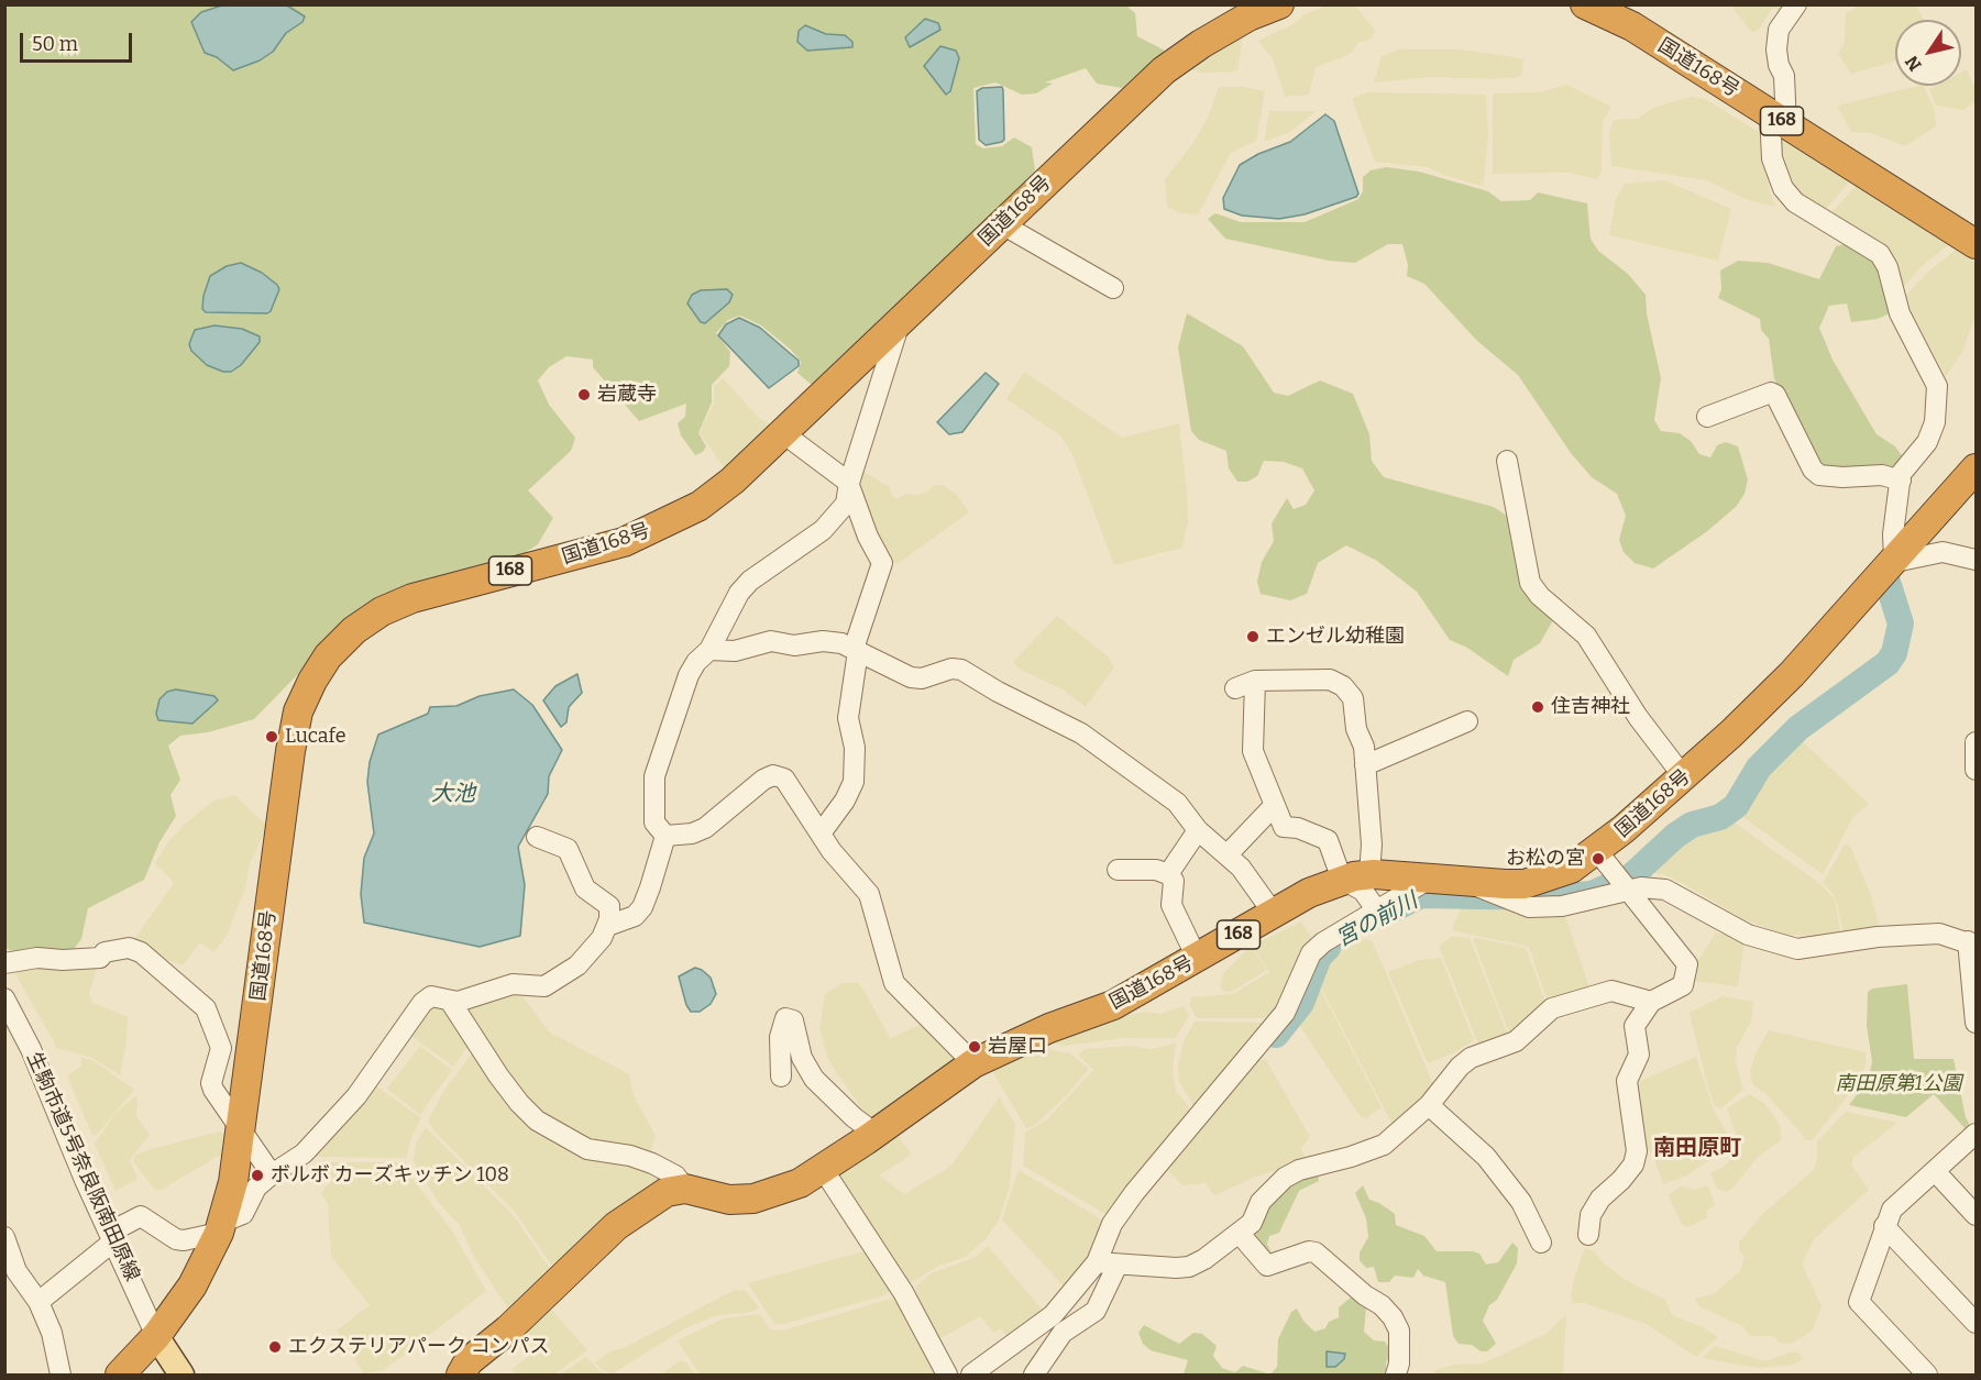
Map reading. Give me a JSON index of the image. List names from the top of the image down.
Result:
{
  "streets": {
    "highway": ["国道168号", "168"],
    "street": ["生駒市道5号奈良阪南田原線"]
  },
  "crossings": [
    ["国道168号", "生駒市道5号奈良阪南田原線"]
  ],
  "districts": ["南田原町"],
  "water": ["大池", "宮の前川"],
  "parks": ["南田原第1公園"],
  "places": [
    "岩蔵寺",
    "エンゼル幼稚園",
    "住吉神社",
    "Lucafe",
    "お松の宮",
    "岩屋口",
    "ボルボ カーズキッチン 108",
    "エクステリアパーク コンパス"
  ],
  "scale_bar": "50 m",
  "north": "bottom left"
}
